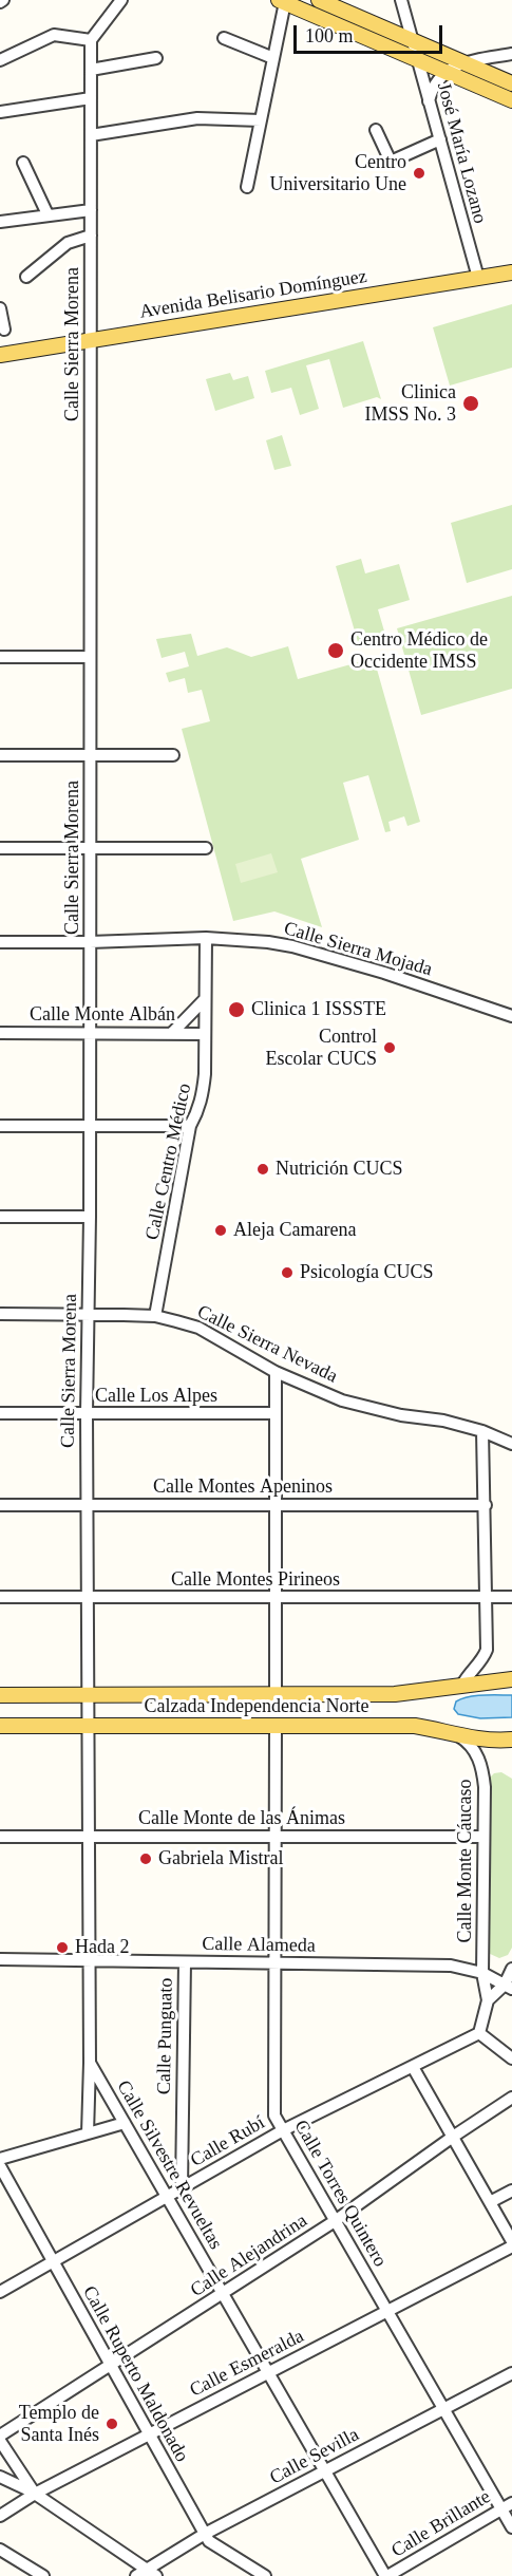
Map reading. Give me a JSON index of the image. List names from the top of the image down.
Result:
{
  "streets": {
    "main road": ["Avenida Belisario Domínguez", "Calzada Independencia Norte"],
    "street": [
      "José María Lozano",
      "Calle Sierra Morena",
      "Calle Sierra Mojada",
      "Calle Monte Albán",
      "Calle Centro Médico",
      "Calle Sierra Nevada",
      "Calle Los Alpes",
      "Calle Montes Apeninos",
      "Calle Montes Pirineos",
      "Calle Monte de las Ánimas",
      "Calle Monte Cáucaso",
      "Calle Alameda",
      "Calle Punguato",
      "Calle Rubí",
      "Calle Silvestre Revueltas",
      "Calle Torres Quintero",
      "Calle Alejandrina",
      "Calle Esmeralda",
      "Calle Ruperto Maldonado",
      "Calle Sevilla",
      "Calle Brillante"
    ]
  },
  "crossings": [
    ["José María Lozano", "Avenida Belisario Domínguez"],
    ["Avenida Belisario Domínguez", "Calle Sierra Morena"],
    ["Calle Sierra Morena", "Calle Sierra Mojada"],
    ["Calle Sierra Morena", "Calle Monte Albán"],
    ["Calle Sierra Morena", "Calle Sierra Nevada"],
    ["Calle Sierra Morena", "Calle Los Alpes"],
    ["Calle Sierra Morena", "Calle Montes Apeninos"],
    ["Calle Sierra Morena", "Calle Montes Pirineos"],
    ["Calle Sierra Morena", "Calzada Independencia Norte"],
    ["Calle Sierra Morena", "Calle Silvestre Revueltas"],
    ["Calle Sierra Mojada", "Calle Centro Médico"],
    ["Calle Monte Albán", "Calle Centro Médico"],
    ["Calle Centro Médico", "Calle Sierra Nevada"],
    ["Calzada Independencia Norte", "Calle Monte Cáucaso"],
    ["Calzada Independencia Norte", "Calle Silvestre Revueltas"],
    ["Calzada Independencia Norte", "Calle Torres Quintero"],
    ["Calle Monte de las Ánimas", "Calle Monte Cáucaso"],
    ["Calle Monte de las Ánimas", "Calle Silvestre Revueltas"],
    ["Calle Monte de las Ánimas", "Calle Torres Quintero"],
    ["Calle Monte Cáucaso", "Calle Alameda"],
    ["Calle Monte Cáucaso", "Calle Rubí"],
    ["Calle Alameda", "Calle Punguato"],
    ["Calle Alameda", "Calle Silvestre Revueltas"],
    ["Calle Alameda", "Calle Torres Quintero"],
    ["Calle Punguato", "Calle Rubí"],
    ["Calle Rubí", "Calle Silvestre Revueltas"],
    ["Calle Rubí", "Calle Torres Quintero"],
    ["Calle Rubí", "Calle Ruperto Maldonado"],
    ["Calle Silvestre Revueltas", "Calle Alejandrina"],
    ["Calle Silvestre Revueltas", "Calle Esmeralda"],
    ["Calle Silvestre Revueltas", "Calle Sevilla"],
    ["Calle Silvestre Revueltas", "Calle Brillante"],
    ["Calle Torres Quintero", "Calle Alejandrina"],
    ["Calle Torres Quintero", "Calle Esmeralda"],
    ["Calle Torres Quintero", "Calle Sevilla"],
    ["Calle Torres Quintero", "Calle Brillante"],
    ["Calle Alejandrina", "Calle Ruperto Maldonado"],
    ["Calle Esmeralda", "Calle Ruperto Maldonado"],
    ["Calle Ruperto Maldonado", "Calle Sevilla"]
  ],
  "places": [
    "Centro Universitario Une",
    "Clinica IMSS No. 3",
    "Centro Médico de Occidente IMSS",
    "Clinica 1 ISSSTE",
    "Control Escolar CUCS",
    "Nutrición CUCS",
    "Aleja Camarena",
    "Psicología CUCS",
    "Gabriela Mistral",
    "Hada 2",
    "Templo de Santa Inés"
  ],
  "scale_bar": "100 m"
}
